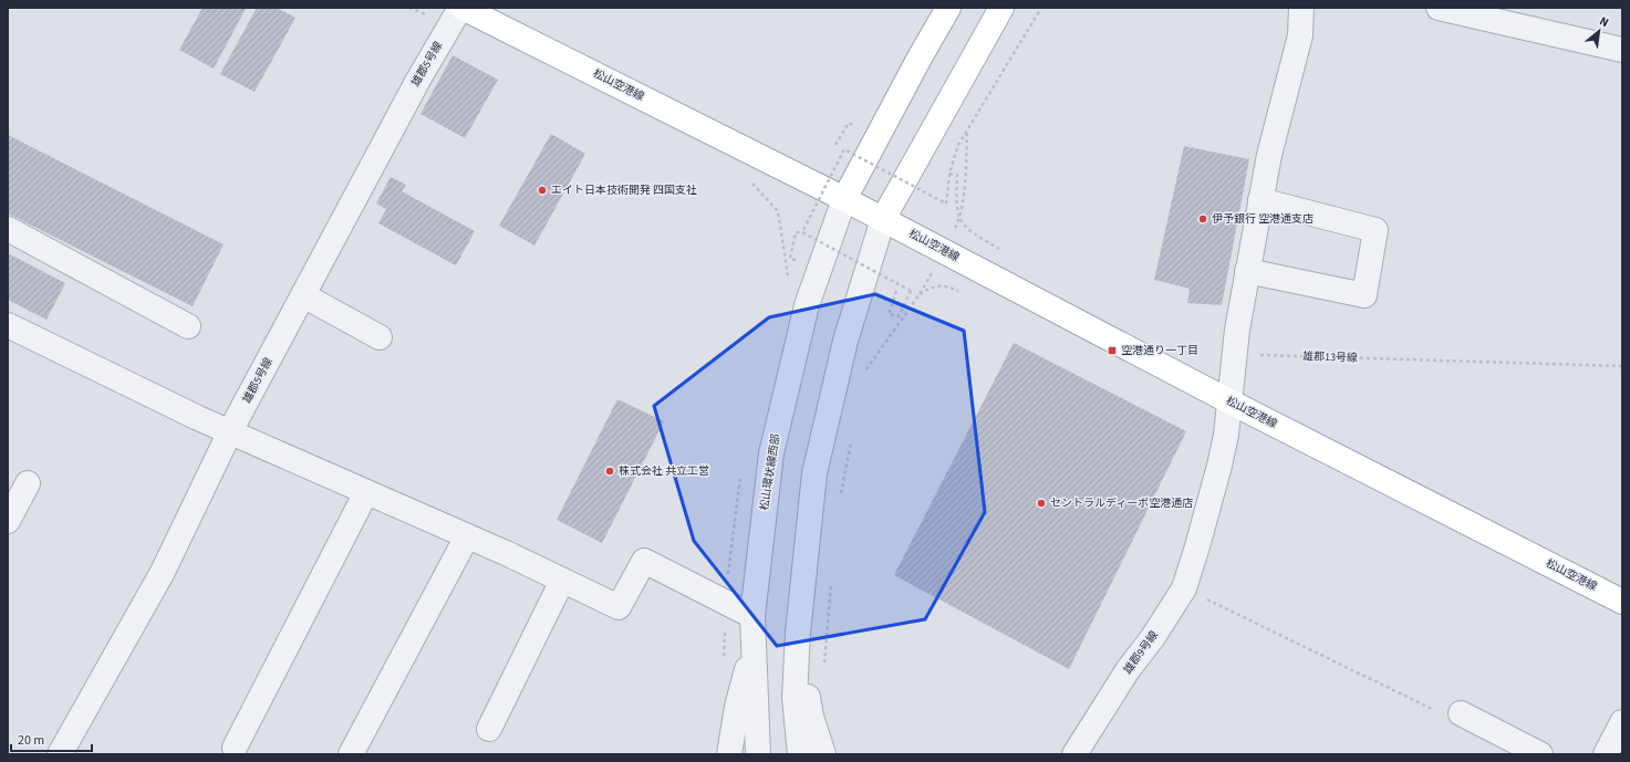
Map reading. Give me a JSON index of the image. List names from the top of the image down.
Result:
{
  "streets": {
    "main road": ["松山空港線"],
    "street": ["雄郡5号線", "松山環状線西部", "雄郡9号線"],
    "path": ["雄郡13号線"]
  },
  "crossings": [
    ["雄郡5号線", "松山空港線"],
    ["松山空港線", "松山環状線西部"],
    ["松山空港線", "雄郡9号線"]
  ],
  "places": {
    "other": [
      "エイト日本技術開発 四国支社",
      "伊予銀行 空港通支店",
      "株式会社 共立工営",
      "セントラルディーボ空港通店"
    ],
    "transit": ["空港通り一丁目"]
  },
  "scale_bar": "20 m",
  "north": "top right"
}
